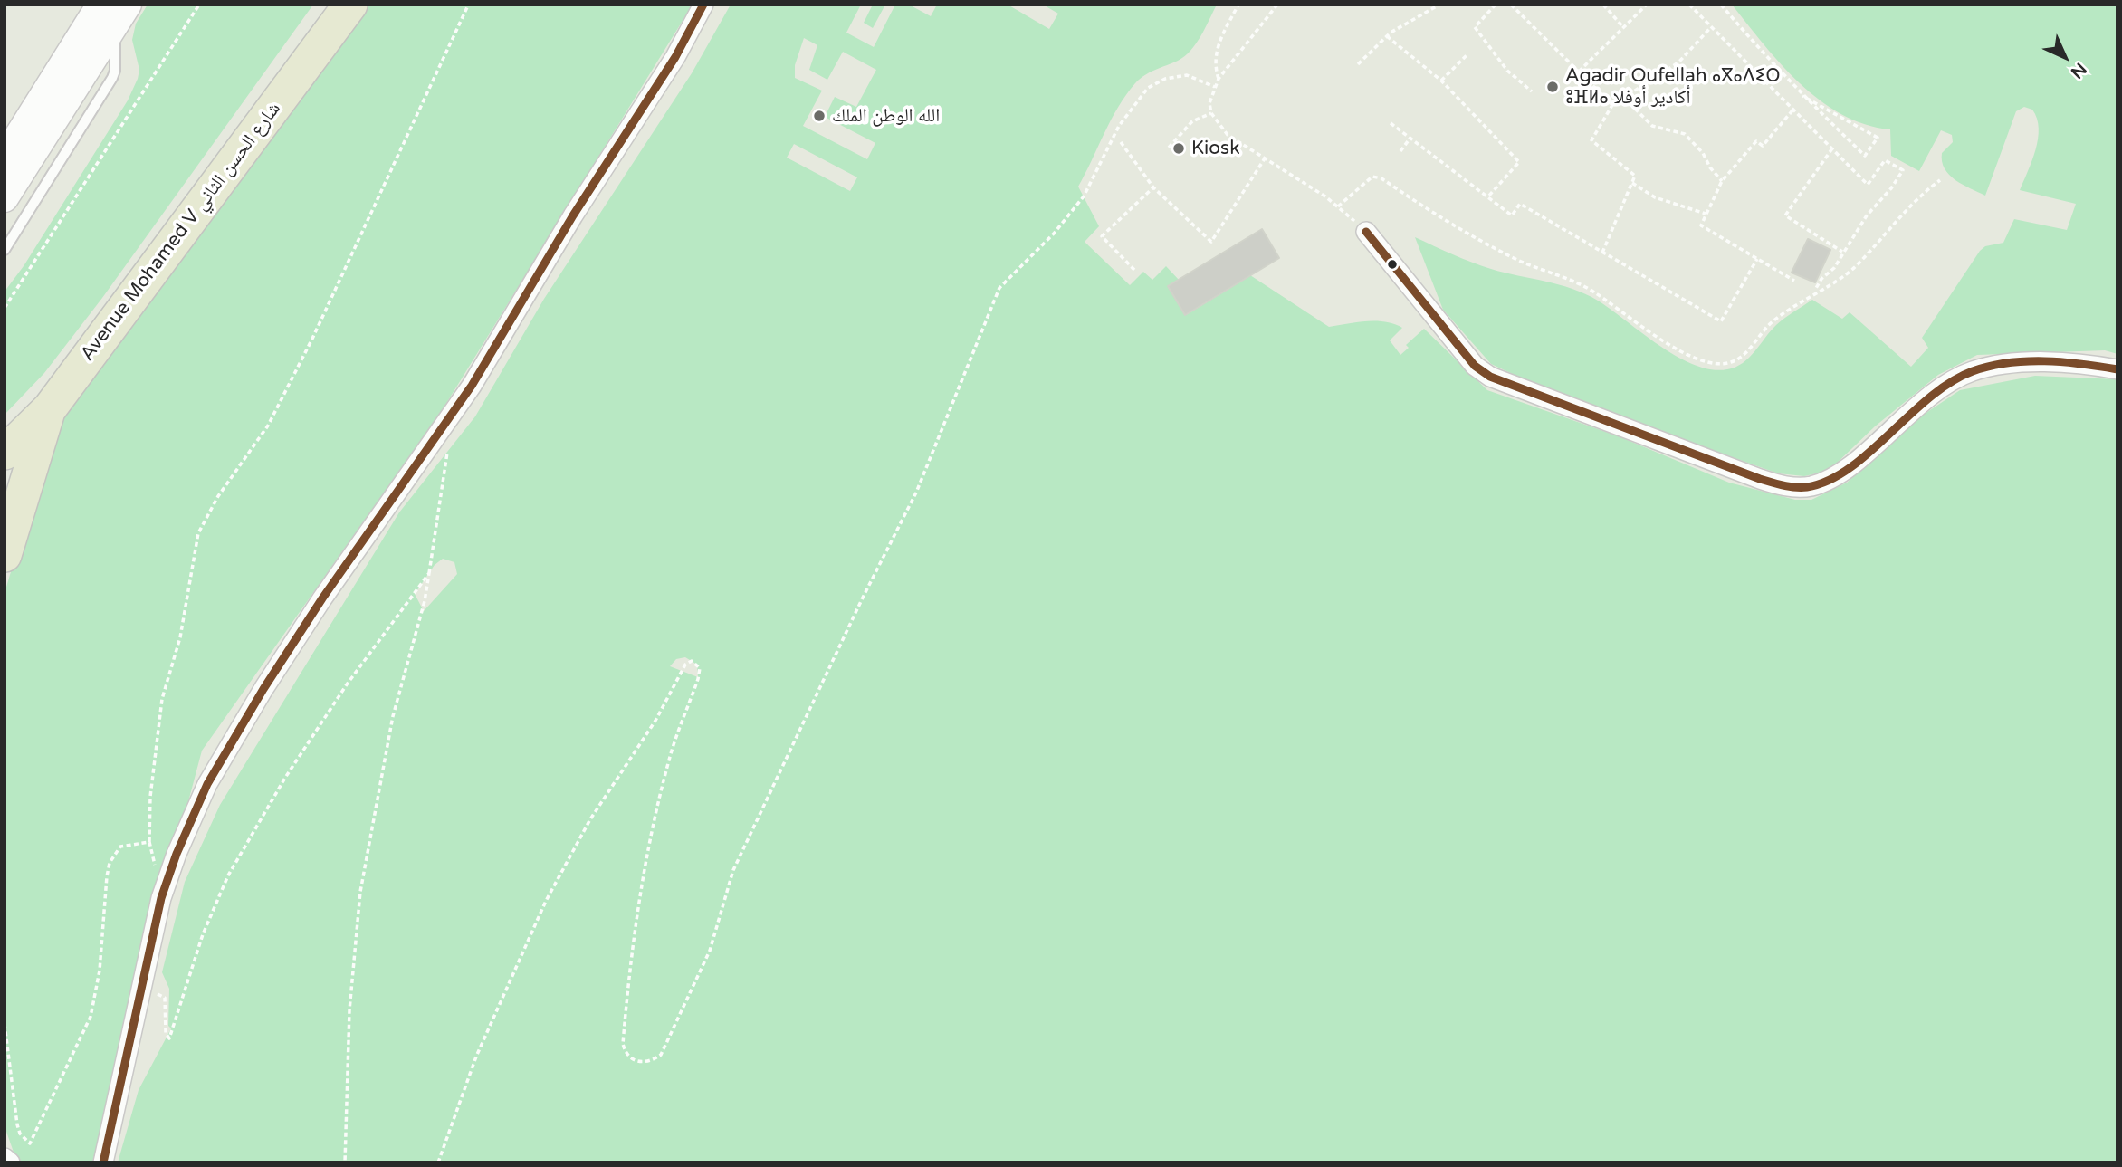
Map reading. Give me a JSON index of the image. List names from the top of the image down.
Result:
{
  "streets": {
    "highway": ["Avenue Mohamed V شارع الحسن الثاني"]
  },
  "places": ["Agadir Oufellah ⴰⴳⴰⴷⵉⵔ ⵓⴼⵍⴰ أكادير أوفلا", "الله الوطن الملك", "Kiosk"],
  "north": "bottom right"
}
